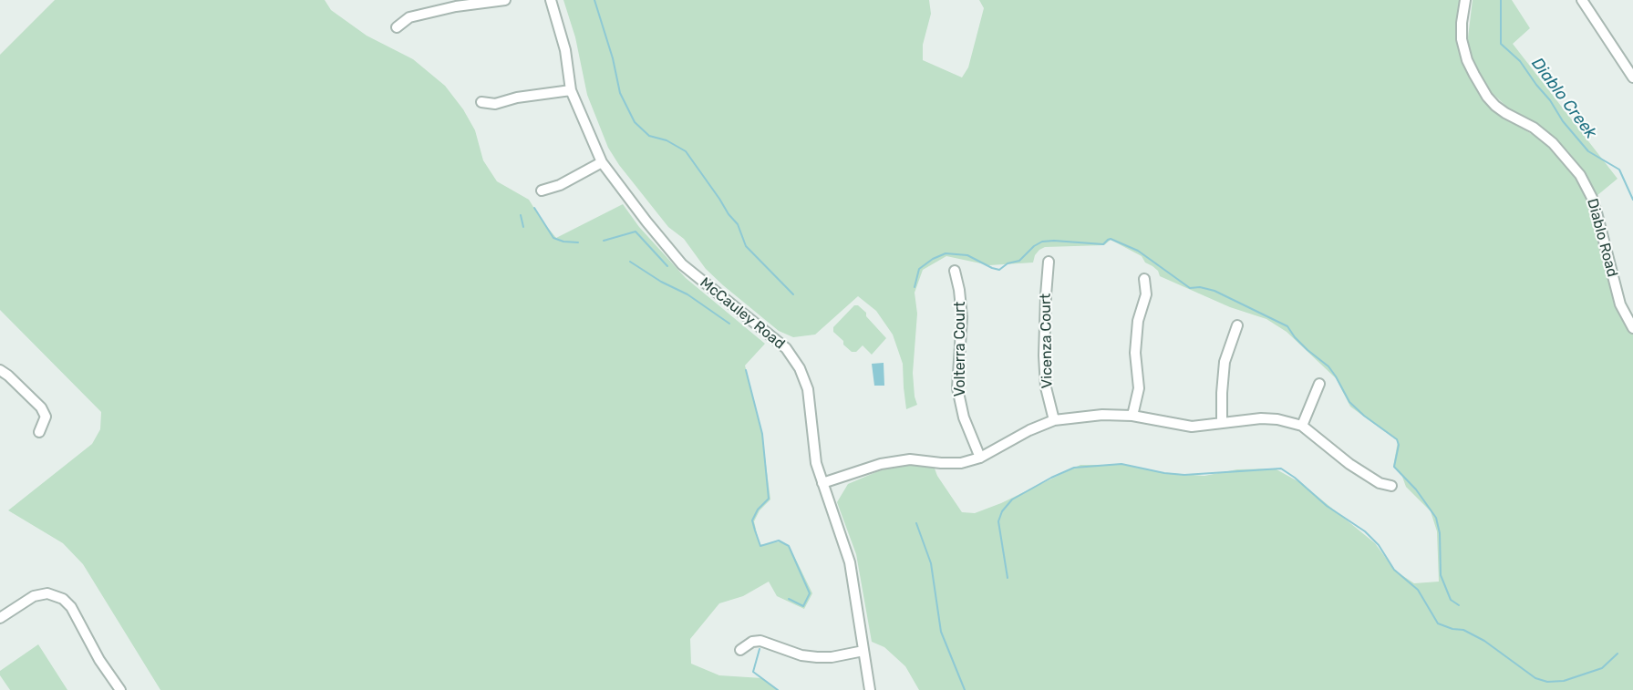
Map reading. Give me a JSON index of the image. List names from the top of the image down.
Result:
{
  "streets": {
    "street": [
      "Diablo Road",
      "McCauley Road",
      "Vicenza Court",
      "Volterra Court"
    ]
  },
  "water": ["Diablo Creek"]
}
